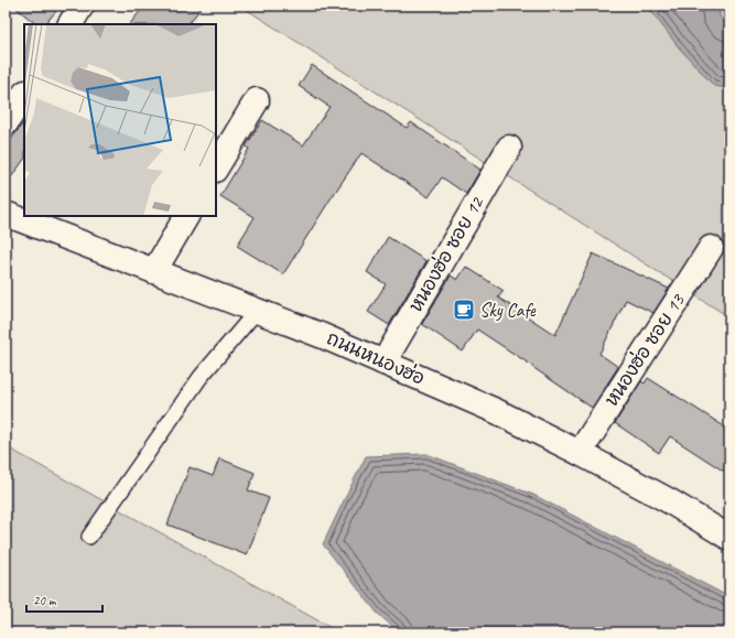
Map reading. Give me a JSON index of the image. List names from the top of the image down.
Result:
{
  "streets": {
    "main road": ["หนองฮ่อ ซอย 12", "หนองฮ่อ ซอย 13", "ถนนหนองฮ่อ"]
  },
  "crossings": [
    ["หนองฮ่อ ซอย 12", "ถนนหนองฮ่อ"],
    ["หนองฮ่อ ซอย 13", "ถนนหนองฮ่อ"]
  ],
  "places": {
    "cafe": ["Sky Cafe"]
  },
  "scale_bar": "20 m"
}
